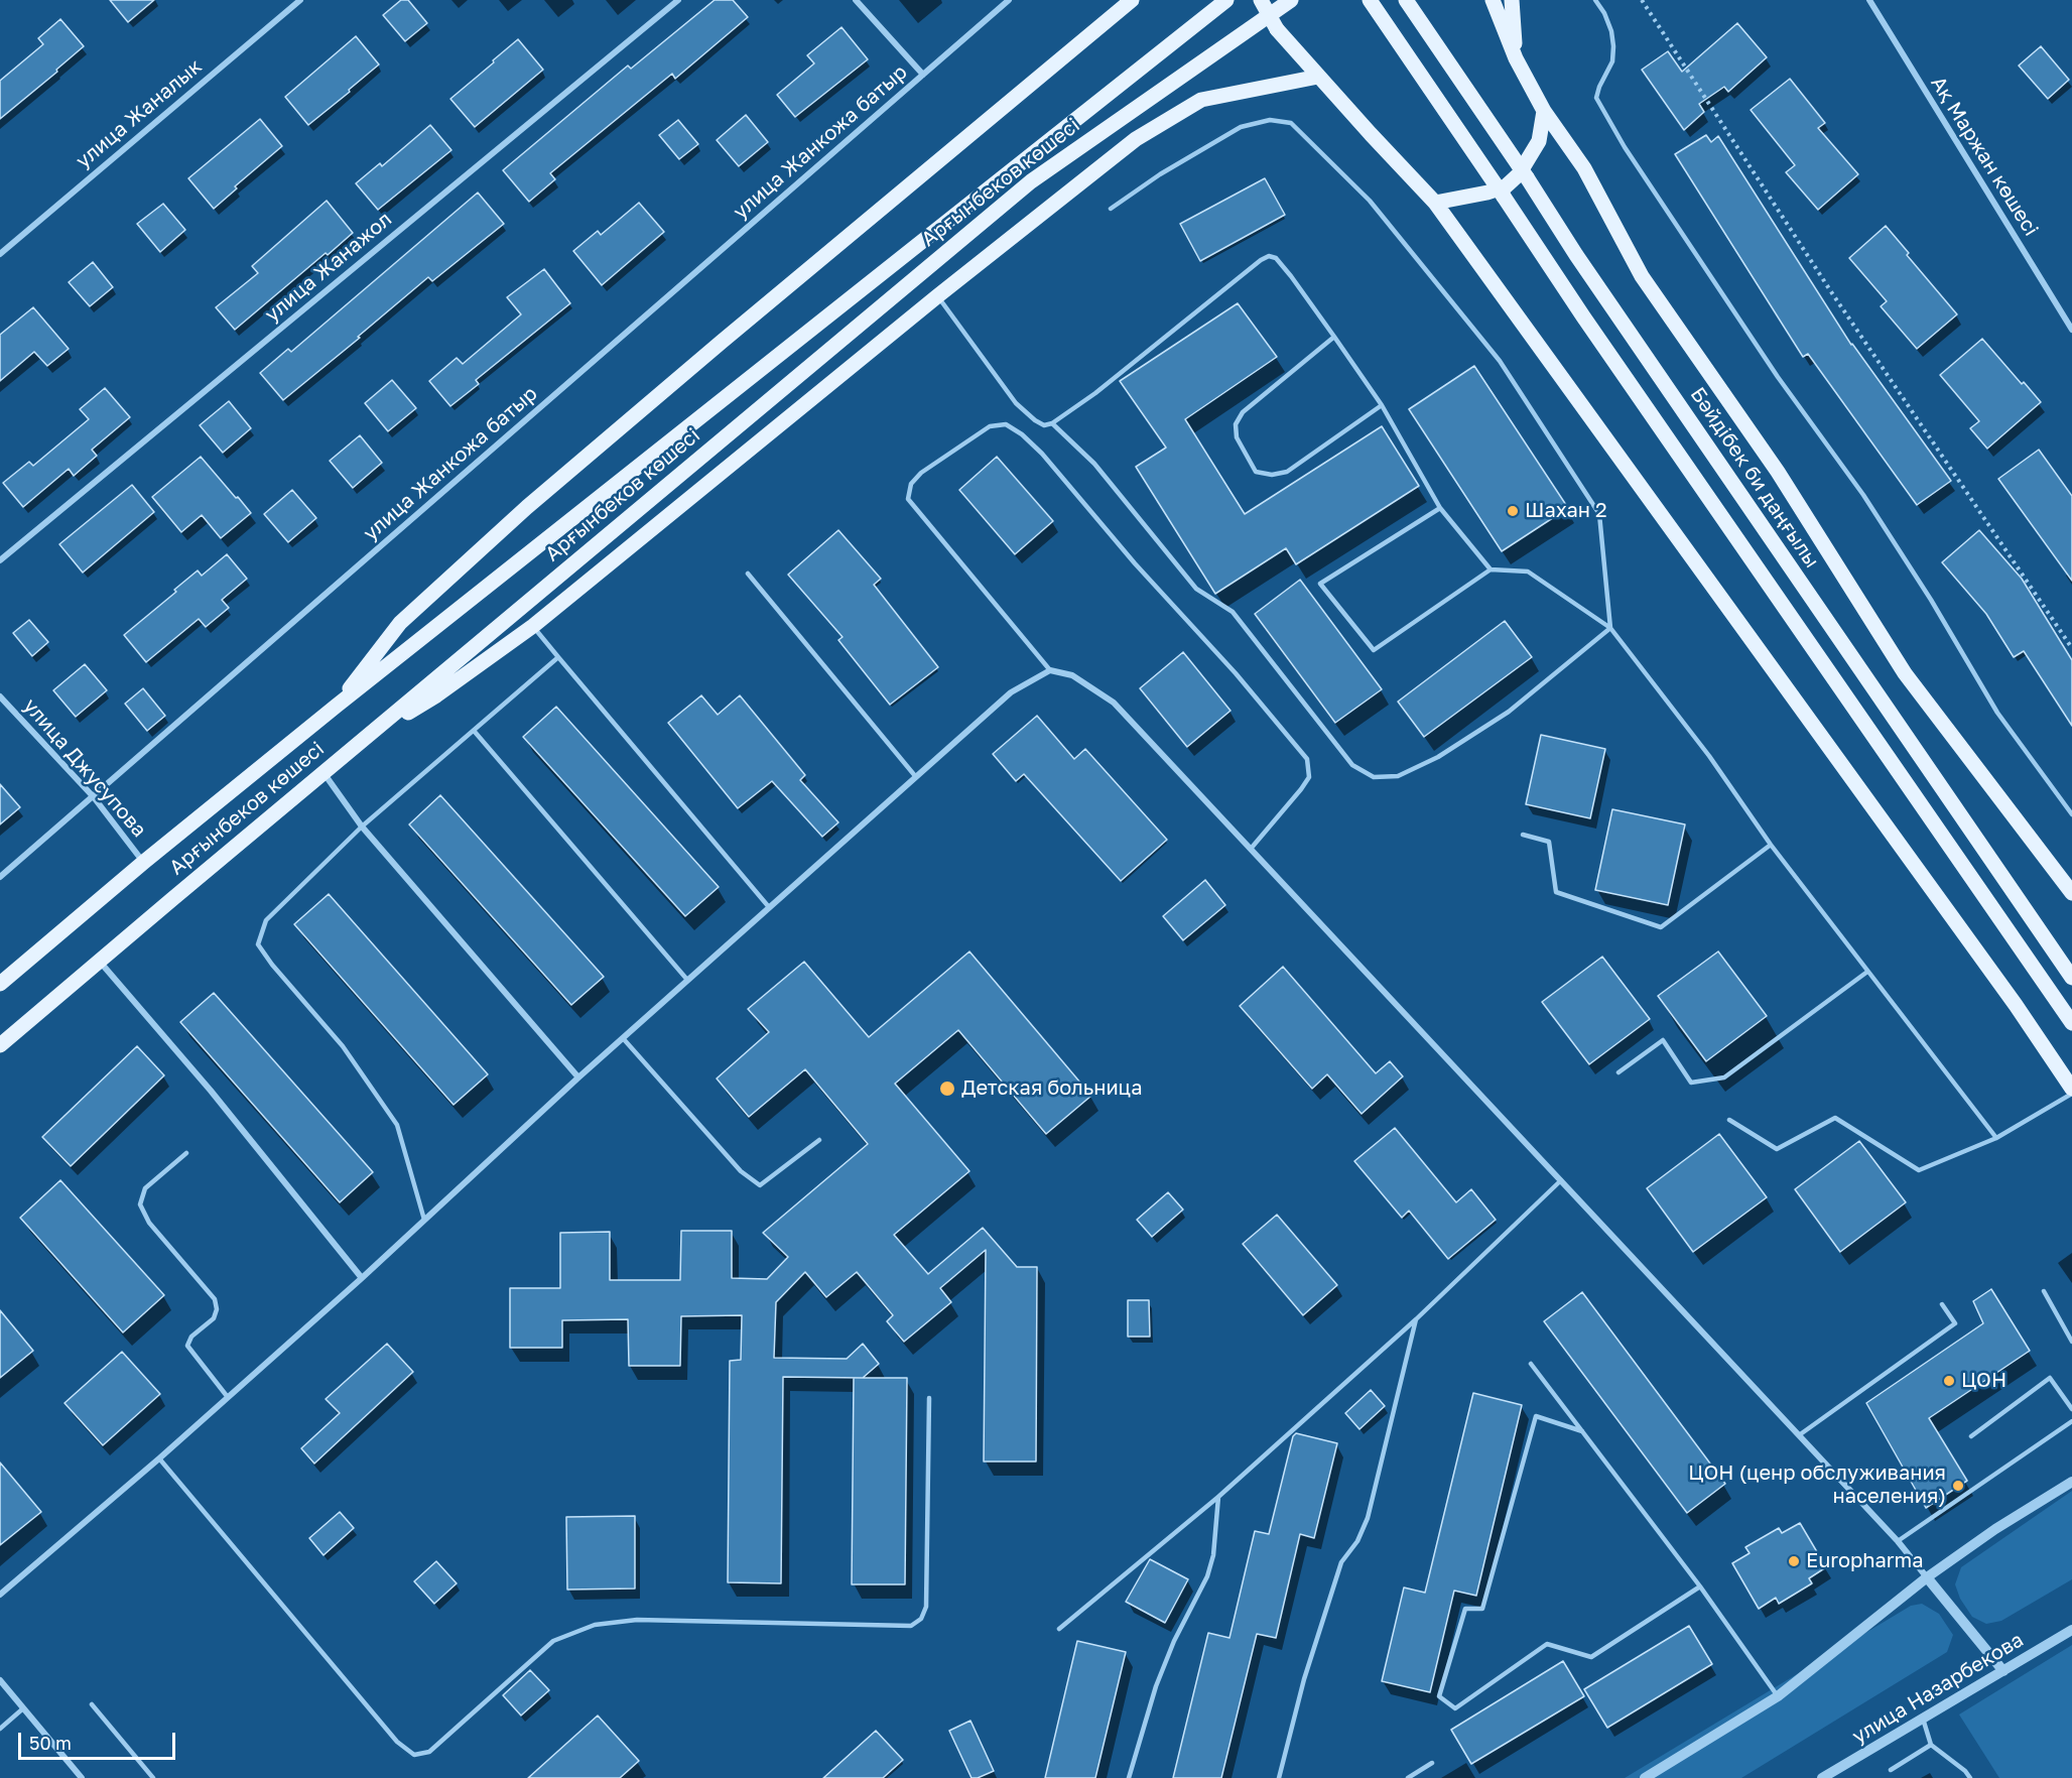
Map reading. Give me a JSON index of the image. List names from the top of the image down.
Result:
{
  "streets": {
    "main road": ["Арғынбеков көшесі", "Бәйдібек би даңғылы"],
    "street": [
      "улица Жаналык",
      "улица Жанкожа батыр",
      "Ақ Маржан көшесі",
      "улица Жанажол",
      "улица Джусупова",
      "улица Назарбекова"
    ]
  },
  "crossings": [
    ["улица Жанкожа батыр", "улица Джусупова"],
    ["Арғынбеков көшесі", "улица Джусупова"]
  ],
  "places": [
    "Шахан 2",
    "Детская больница",
    "ЦОН",
    "ЦОН (ценр обслуживания населения)",
    "Europharma"
  ],
  "scale_bar": "50 m"
}
